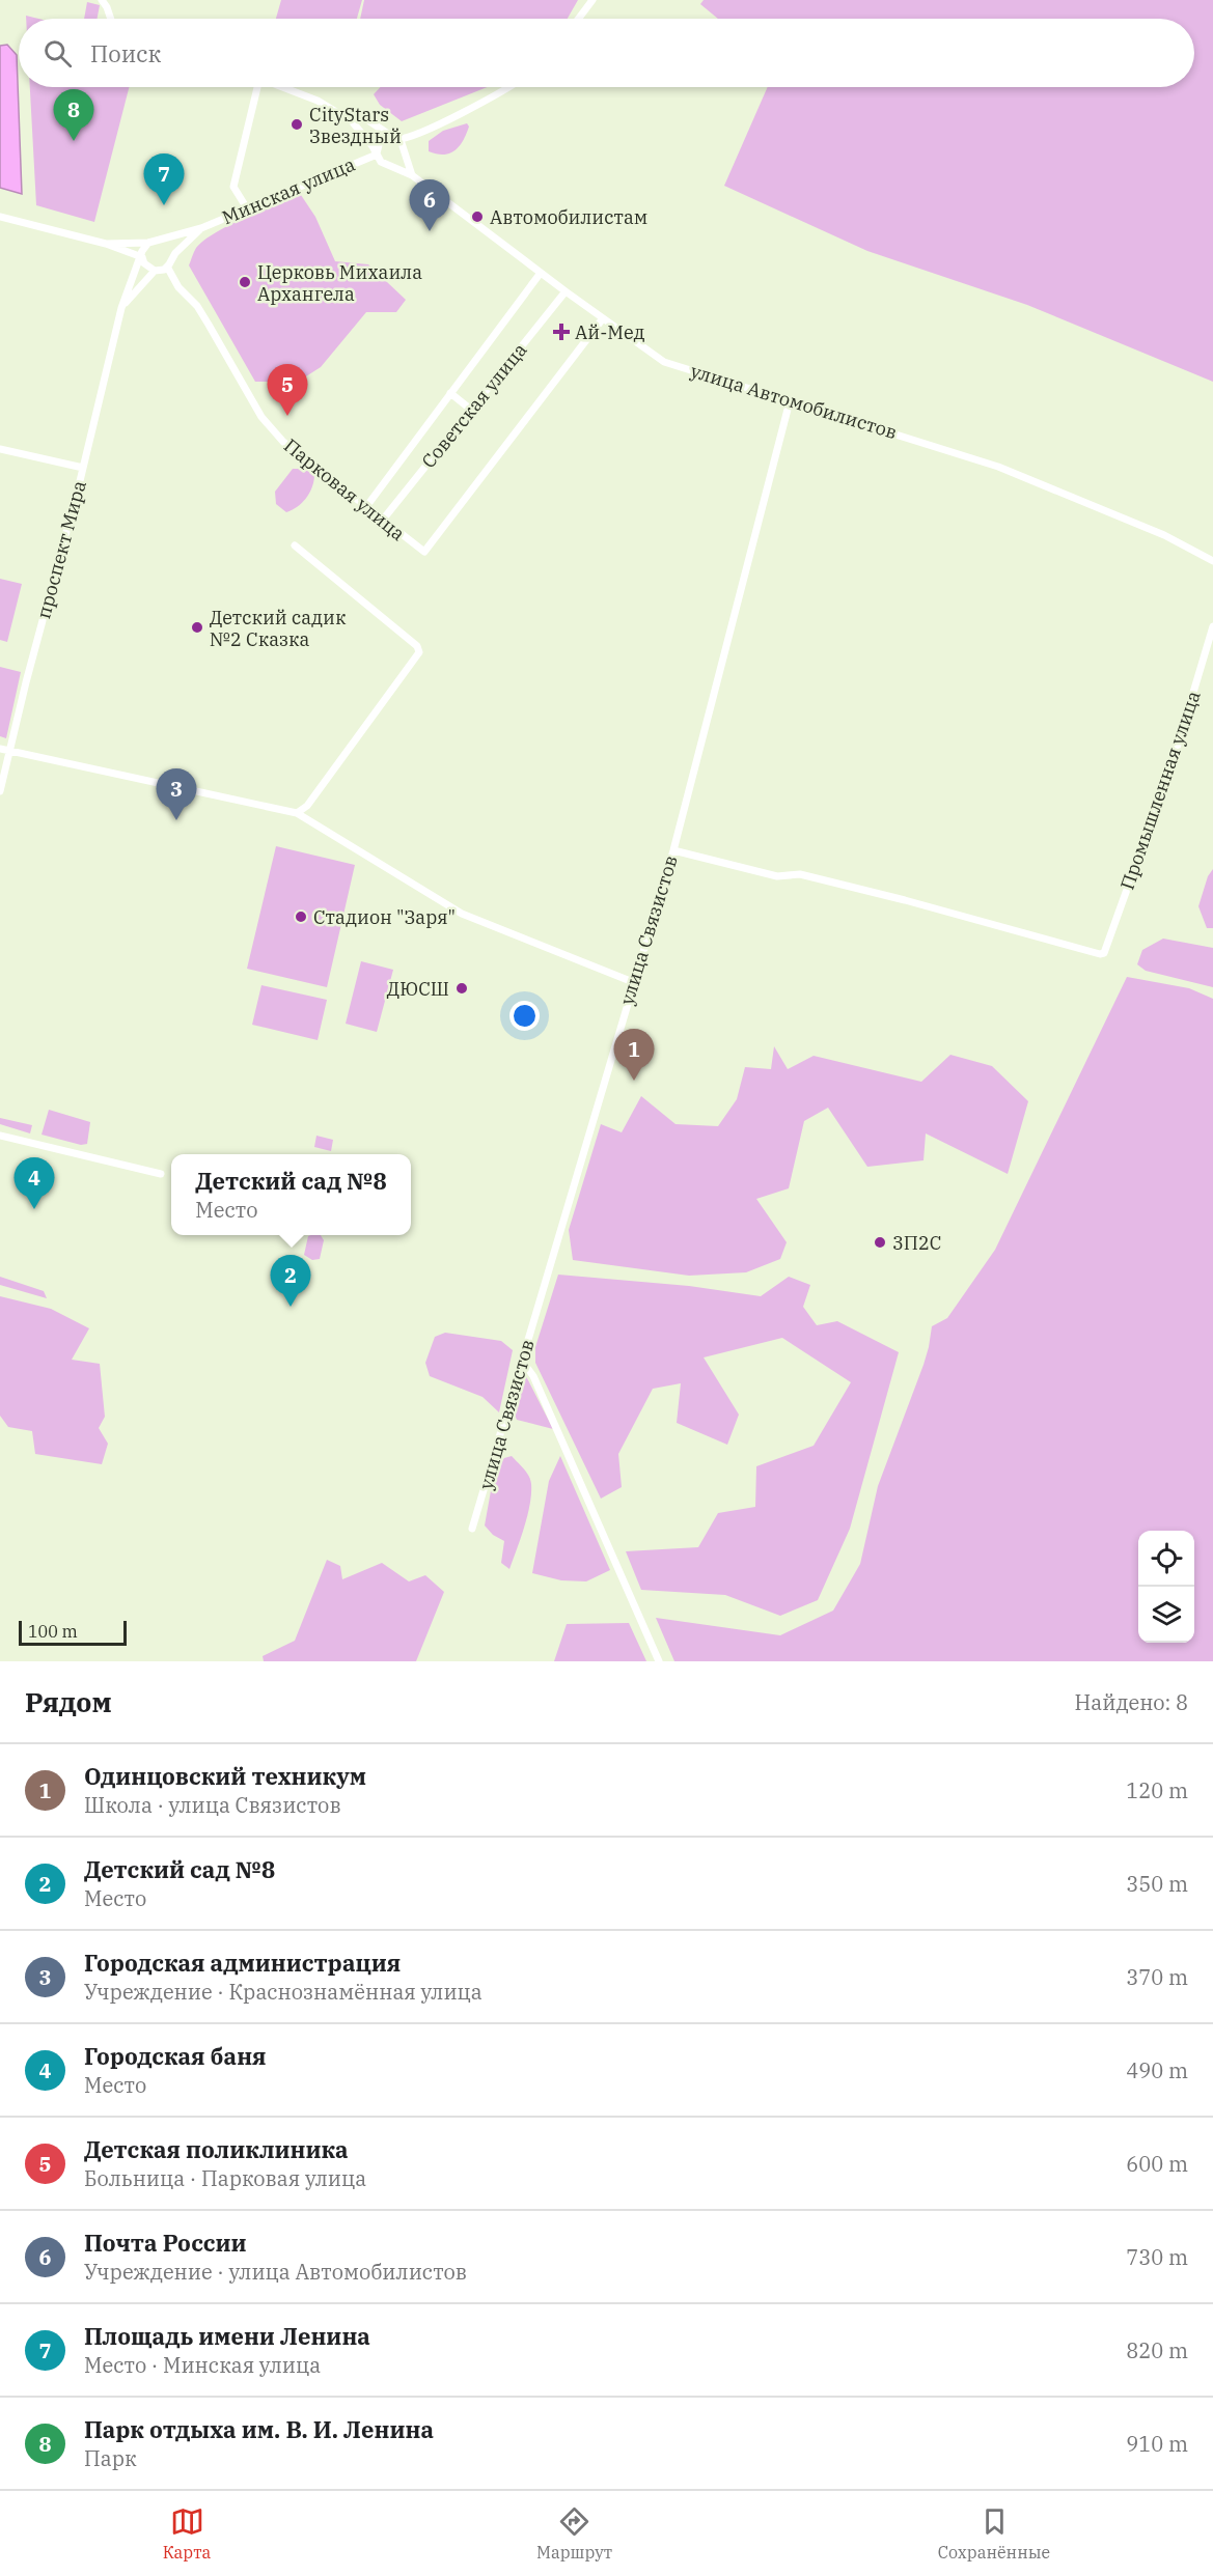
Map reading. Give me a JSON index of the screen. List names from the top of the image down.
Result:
{
  "streets": {
    "street": [
      "Минская улица",
      "улица Автомобилистов",
      "Советская улица",
      "Парковая улица",
      "проспект Мира",
      "Промышленная улица",
      "улица Связистов"
    ]
  },
  "crossings": [
    ["Минская улица", "улица Автомобилистов"],
    ["Минская улица", "Парковая улица"],
    ["Минская улица", "проспект Мира"],
    ["улица Автомобилистов", "Советская улица"],
    ["улица Автомобилистов", "Парковая улица"],
    ["улица Автомобилистов", "улица Связистов"],
    ["Советская улица", "Парковая улица"],
    ["Парковая улица", "проспект Мира"],
    ["Промышленная улица", "улица Связистов"]
  ],
  "places": {
    "other": [
      "CityStars Звездный",
      "Автомобилистам",
      "Церковь Михаила Архангела",
      "Детский садик №2 Сказка",
      "Стадион \"Заря\"",
      "ДЮСШ",
      "3П2С"
    ],
    "health": ["Ай-Мед"]
  },
  "scale_bar": "100 m",
  "page": {
    "search": "Поиск",
    "pins": [
      "8",
      "7",
      "6",
      "5",
      "3",
      "1",
      "4",
      "2"
    ],
    "popup": ["Детский сад №8", "Место"],
    "scale": "100 m",
    "heading": ["Рядом", "Найдено: 8"],
    "list": [
      {
        "mark": "1",
        "name": "Одинцовский техникум",
        "note": "Школа · улица Связистов",
        "value": "120 m"
      },
      {
        "mark": "2",
        "name": "Детский сад №8",
        "note": "Место",
        "value": "350 m"
      },
      {
        "mark": "3",
        "name": "Городская администрация",
        "note": "Учреждение · Краснознамённая улица",
        "value": "370 m"
      },
      {
        "mark": "4",
        "name": "Городская баня",
        "note": "Место",
        "value": "490 m"
      },
      {
        "mark": "5",
        "name": "Детская поликлиника",
        "note": "Больница · Парковая улица",
        "value": "600 m"
      },
      {
        "mark": "6",
        "name": "Почта России",
        "note": "Учреждение · улица Автомобилистов",
        "value": "730 m"
      },
      {
        "mark": "7",
        "name": "Площадь имени Ленина",
        "note": "Место · Минская улица",
        "value": "820 m"
      },
      {
        "mark": "8",
        "name": "Парк отдыха им. В. И. Ленина",
        "note": "Парк",
        "value": "910 m"
      }
    ],
    "nav": ["Карта", "Маршрут", "Сохранённые"]
  }
}
